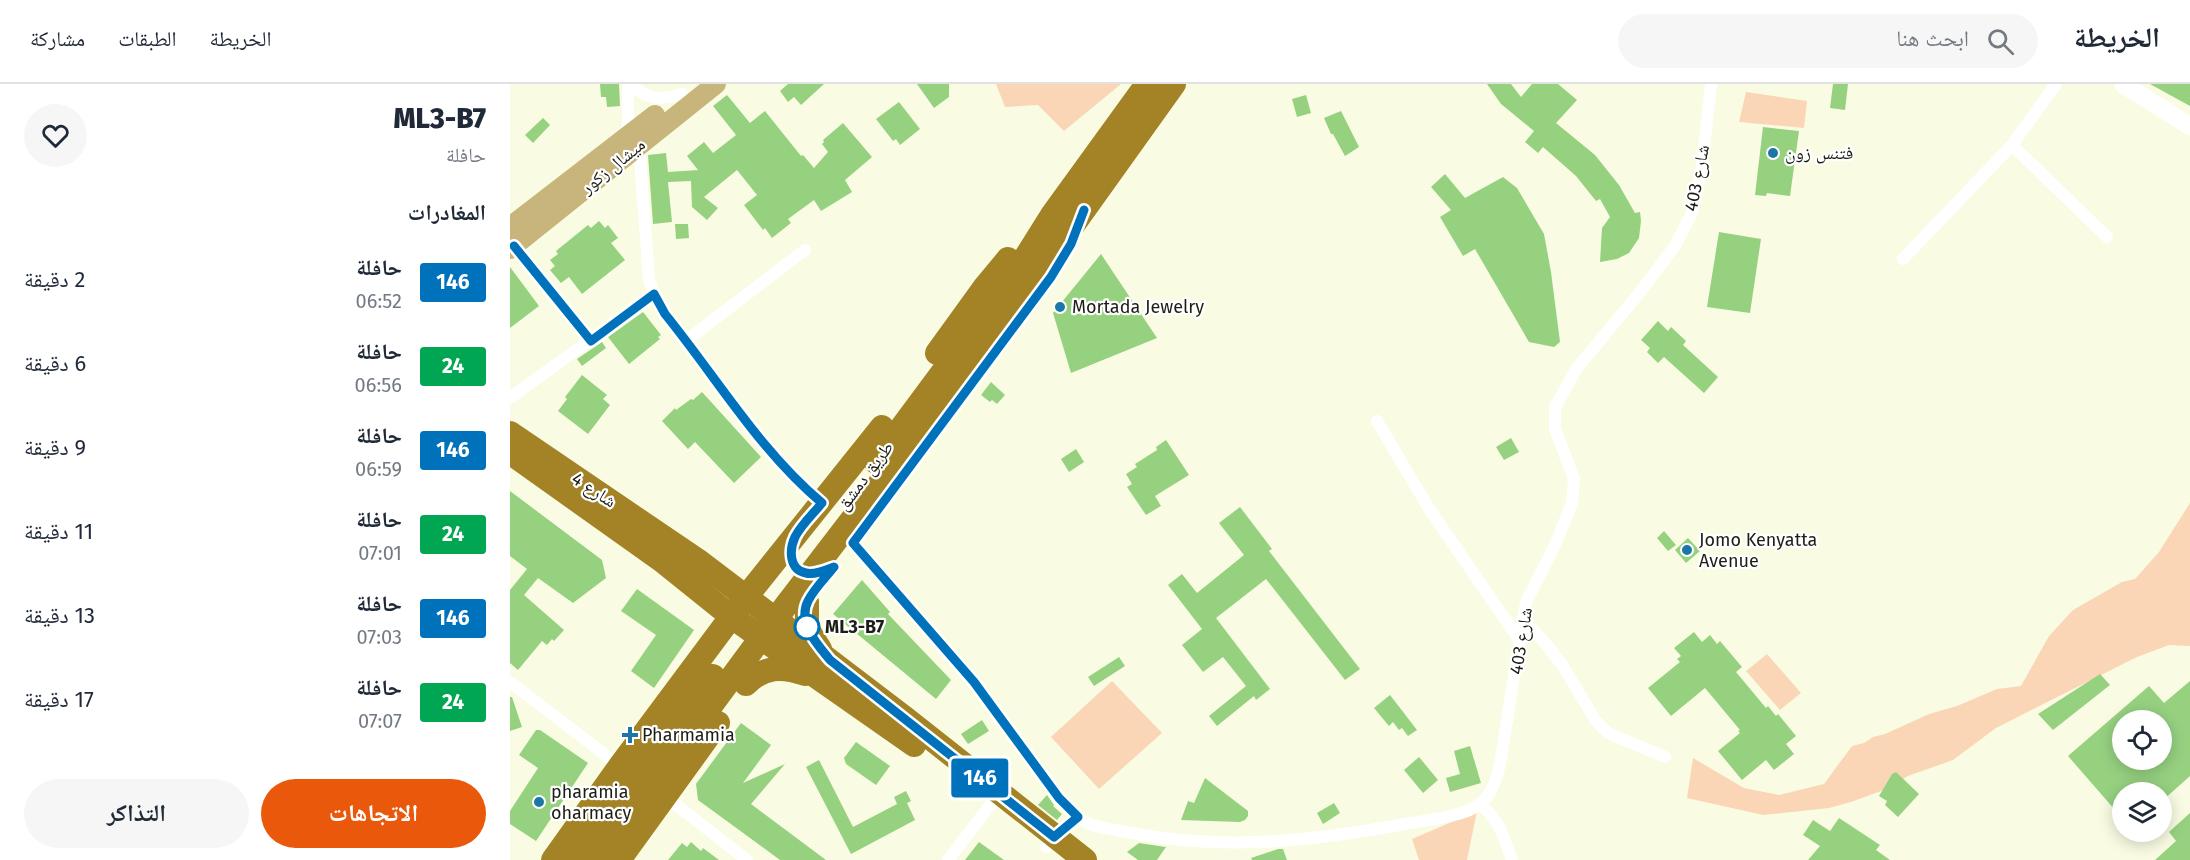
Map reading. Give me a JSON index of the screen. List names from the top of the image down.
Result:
{
  "streets": {
    "highway": ["طريق دمشق", "شارع 4"],
    "main road": ["ميشال زكور"],
    "street": ["شارع 403"]
  },
  "places": {
    "other": [
      "فتنس زون",
      "Mortada Jewelry",
      "Jomo Kenyatta Avenue",
      "ML3-B7",
      "pharamia oharmacy"
    ],
    "health": ["Pharmamia"]
  },
  "lines": ["bus line 146"],
  "page": {
    "header": "الخريطة",
    "search": "ابحث هنا",
    "nav": ["الخريطة", "الطبقات", "مشاركة"],
    "on_map": "146",
    "heading": [
      ["ML3-B7", "حافلة"],
      "المغادرات"
    ],
    "list": [
      {
        "mark": "146",
        "name": "حافلة",
        "note": "06:52",
        "value": "2 دقيقة"
      },
      {
        "mark": "24",
        "name": "حافلة",
        "note": "06:56",
        "value": "6 دقيقة"
      },
      {
        "mark": "146",
        "name": "حافلة",
        "note": "06:59",
        "value": "9 دقيقة"
      },
      {
        "mark": "24",
        "name": "حافلة",
        "note": "07:01",
        "value": "11 دقيقة"
      },
      {
        "mark": "146",
        "name": "حافلة",
        "note": "07:03",
        "value": "13 دقيقة"
      },
      {
        "mark": "24",
        "name": "حافلة",
        "note": "07:07",
        "value": "17 دقيقة"
      }
    ],
    "buttons": ["الاتجاهات", "التذاكر"]
  }
}
